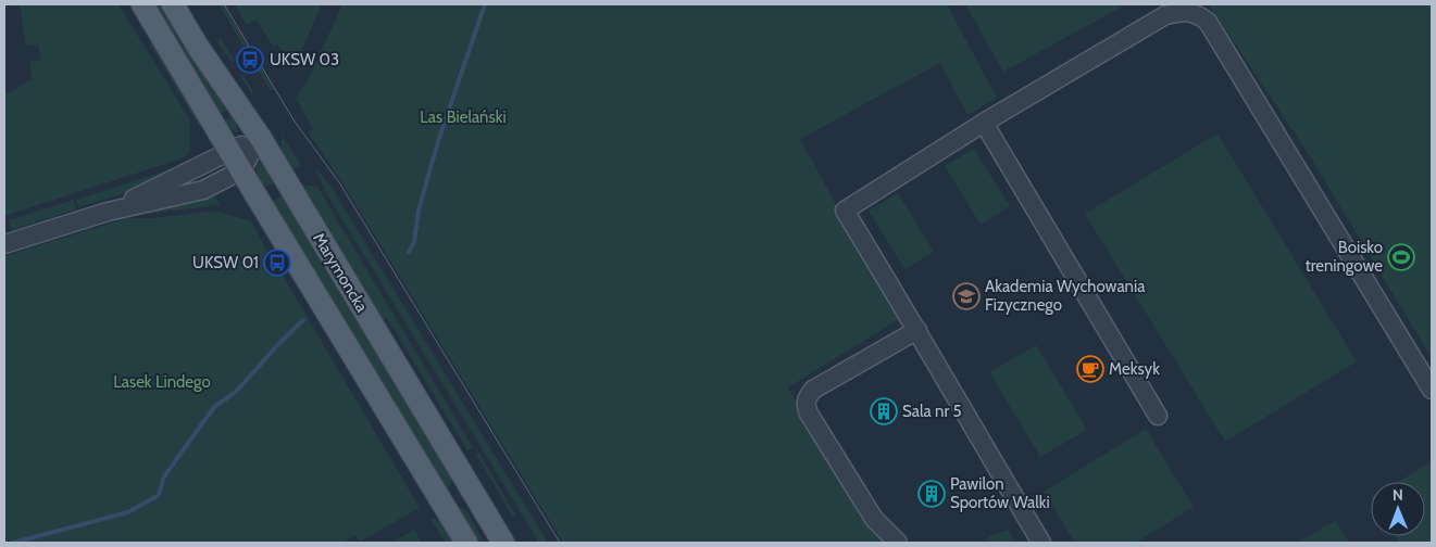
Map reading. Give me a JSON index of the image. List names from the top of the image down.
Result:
{
  "streets": {
    "main road": ["Marymoncka"]
  },
  "parks": ["Las Bielański", "Lasek Lindego"],
  "places": {
    "bus stop": ["UKSW 03", "UKSW 01"],
    "sports": ["Boisko treningowe"],
    "school or university": ["Akademia Wychowania Fizycznego"],
    "cafe": ["Meksyk"],
    "building": ["Sala nr 5", "Pawilon Sportów Walki"]
  },
  "north": "top"
}
